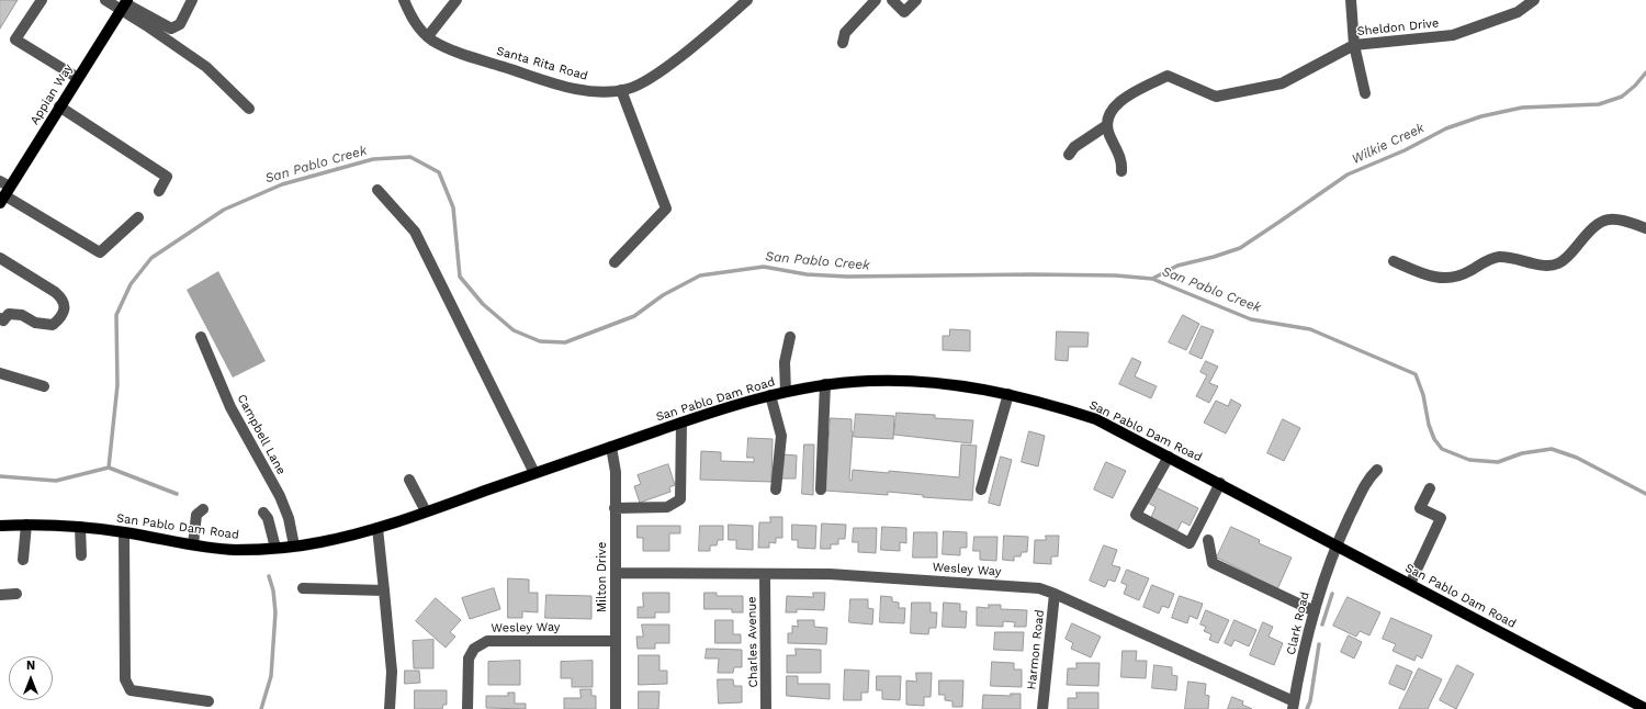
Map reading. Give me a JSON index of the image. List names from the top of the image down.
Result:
{
  "streets": {
    "main road": ["Appian Way", "San Pablo Dam Road"],
    "street": [
      "Sheldon Drive",
      "Santa Rita Road",
      "Campbell Lane",
      "Wesley Way",
      "Milton Drive",
      "Clark Road",
      "Charles Avenue",
      "Harmon Road"
    ]
  },
  "crossings": [
    ["San Pablo Dam Road", "Campbell Lane"],
    ["San Pablo Dam Road", "Milton Drive"],
    ["San Pablo Dam Road", "Clark Road"],
    ["Wesley Way", "Milton Drive"],
    ["Wesley Way", "Clark Road"],
    ["Wesley Way", "Charles Avenue"],
    ["Wesley Way", "Harmon Road"]
  ],
  "water": ["Wilkie Creek", "San Pablo Creek"],
  "north": "top"
}
